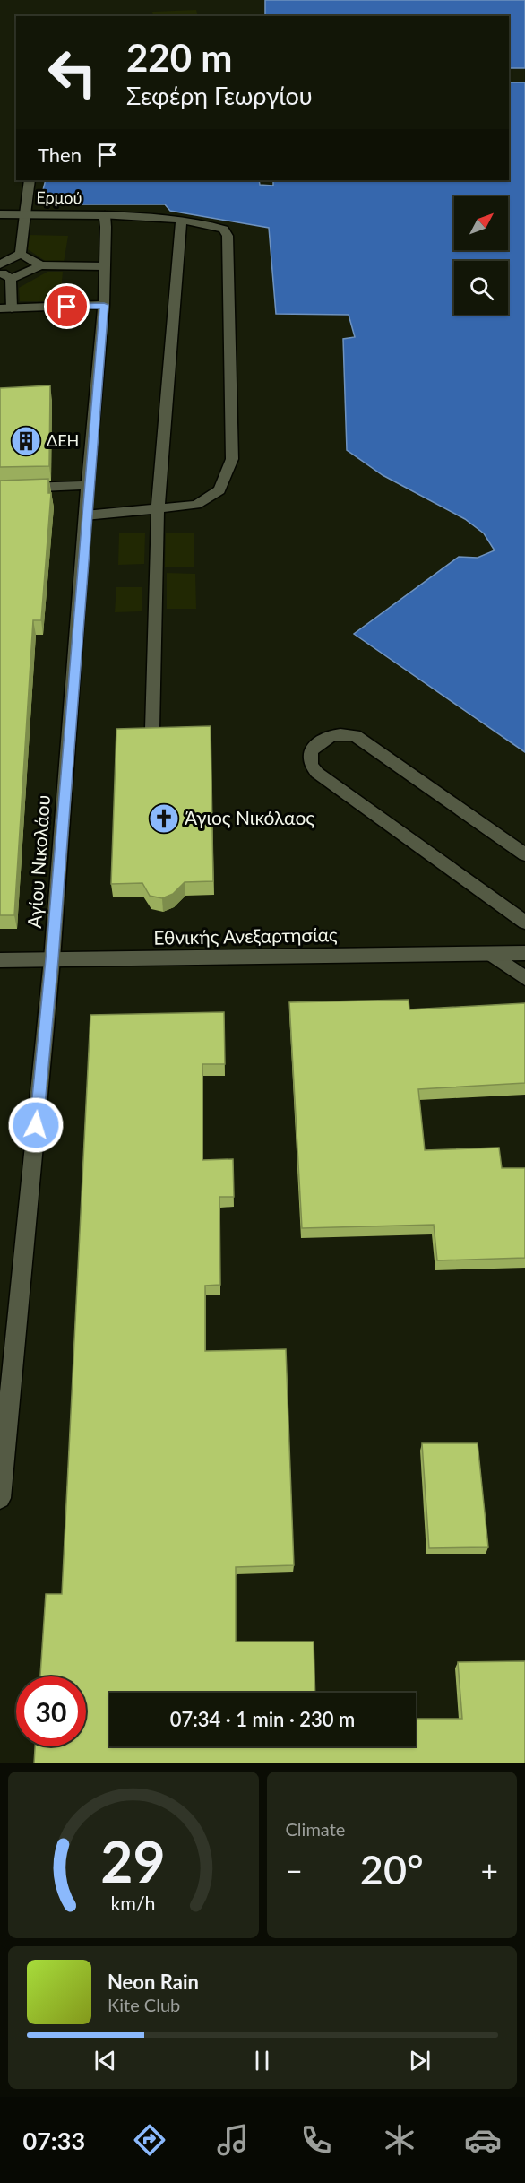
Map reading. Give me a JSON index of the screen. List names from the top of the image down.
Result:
{
  "streets": {
    "street": ["Ερμού", "Αγίου Νικολάου", "Εθνικής Ανεξαρτησίας"]
  },
  "crossings": [
    ["Ερμού", "Αγίου Νικολάου"],
    ["Αγίου Νικολάου", "Εθνικής Ανεξαρτησίας"]
  ],
  "places": {
    "building": ["ΔΕΗ"],
    "church": ["Άγιος Νικόλαος"]
  },
  "north": "top right",
  "page": {
    "turn": ["220 m", "Σεφέρη Γεωργίου"],
    "then": "Then",
    "limit": "30",
    "trip": "07:34 · 1 min · 230 m",
    "tile": "Climate",
    "heat": ["−", "20°", "+"],
    "song": ["Neon Rain", "Kite Club"],
    "tabs": "07:33",
    "gauge": ["29", "km/h"]
  }
}
